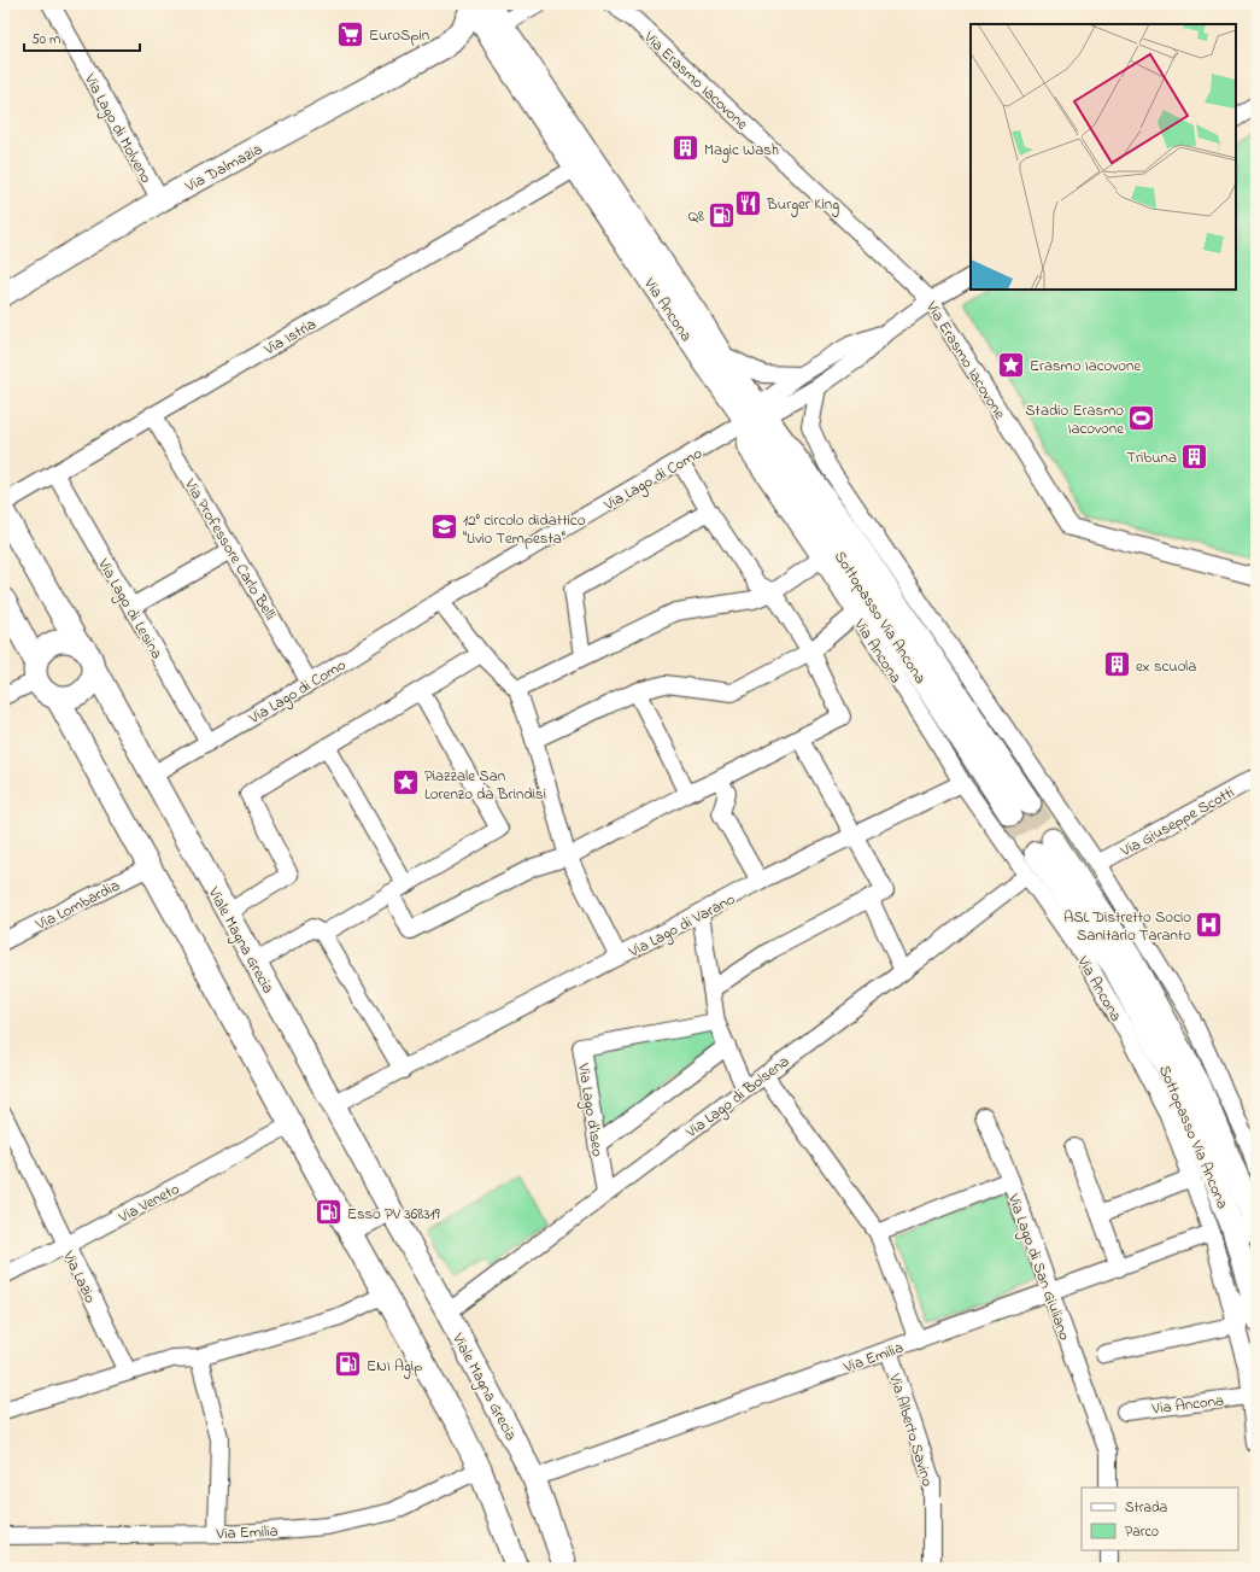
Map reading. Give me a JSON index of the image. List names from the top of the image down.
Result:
{
  "streets": {
    "street": [
      "Via Erasmo Iacovone",
      "Via Lago di Molveno",
      "Via Dalmazia",
      "Via Ancona",
      "Via Istria",
      "Via Lago di Como",
      "Via Professore Carlo Belli",
      "Via Lago di Lesina",
      "Sottopasso Via Ancona",
      "Via Giuseppe Scotti",
      "Via Lombardia",
      "Via Lago di Varano",
      "Viale Magna Grecia",
      "Via Lago di Bolsena",
      "Via Lago d'Iseo",
      "Via Veneto",
      "Via Lago di San Giuliano",
      "Via Lazio",
      "Via Emilia",
      "Via Alberto Savino"
    ]
  },
  "crossings": [
    ["Via Erasmo Iacovone", "Via Lago di Como"],
    ["Via Lago di Molveno", "Via Dalmazia"],
    ["Via Dalmazia", "Via Ancona"],
    ["Via Ancona", "Via Istria"],
    ["Via Ancona", "Via Lago di Como"],
    ["Via Ancona", "Sottopasso Via Ancona"],
    ["Via Ancona", "Via Lago di Varano"],
    ["Via Ancona", "Via Lago di Bolsena"],
    ["Via Ancona", "Via Emilia"],
    ["Via Istria", "Via Professore Carlo Belli"],
    ["Via Istria", "Via Lago di Lesina"],
    ["Via Lago di Como", "Via Professore Carlo Belli"],
    ["Via Lago di Como", "Via Lago di Lesina"],
    ["Via Lago di Como", "Sottopasso Via Ancona"],
    ["Via Lago di Como", "Viale Magna Grecia"],
    ["Via Lago di Varano", "Viale Magna Grecia"],
    ["Viale Magna Grecia", "Via Lago di Bolsena"],
    ["Viale Magna Grecia", "Via Emilia"],
    ["Via Lago di Bolsena", "Via Lago d'Iseo"],
    ["Via Veneto", "Via Lazio"],
    ["Via Lago di San Giuliano", "Via Emilia"],
    ["Via Emilia", "Via Alberto Savino"]
  ],
  "places": {
    "supermarket": ["EuroSpin"],
    "building": ["Magic Wash", "Tribuna", "ex scuola"],
    "restaurant": ["Burger King"],
    "fuel station": ["Q8", "Esso PV 368319", "ENI Agip"],
    "place": ["Erasmo Iacovone", "Piazzale San Lorenzo da Brindisi"],
    "sports": ["Stadio Erasmo Iacovone"],
    "school or university": ["12° circolo didattico \"Livio Tempesta\""],
    "hospital": ["ASL Distretto Socio Sanitario Taranto"]
  },
  "legend": ["Strada", "Parco"],
  "scale_bar": "50 m"
}
